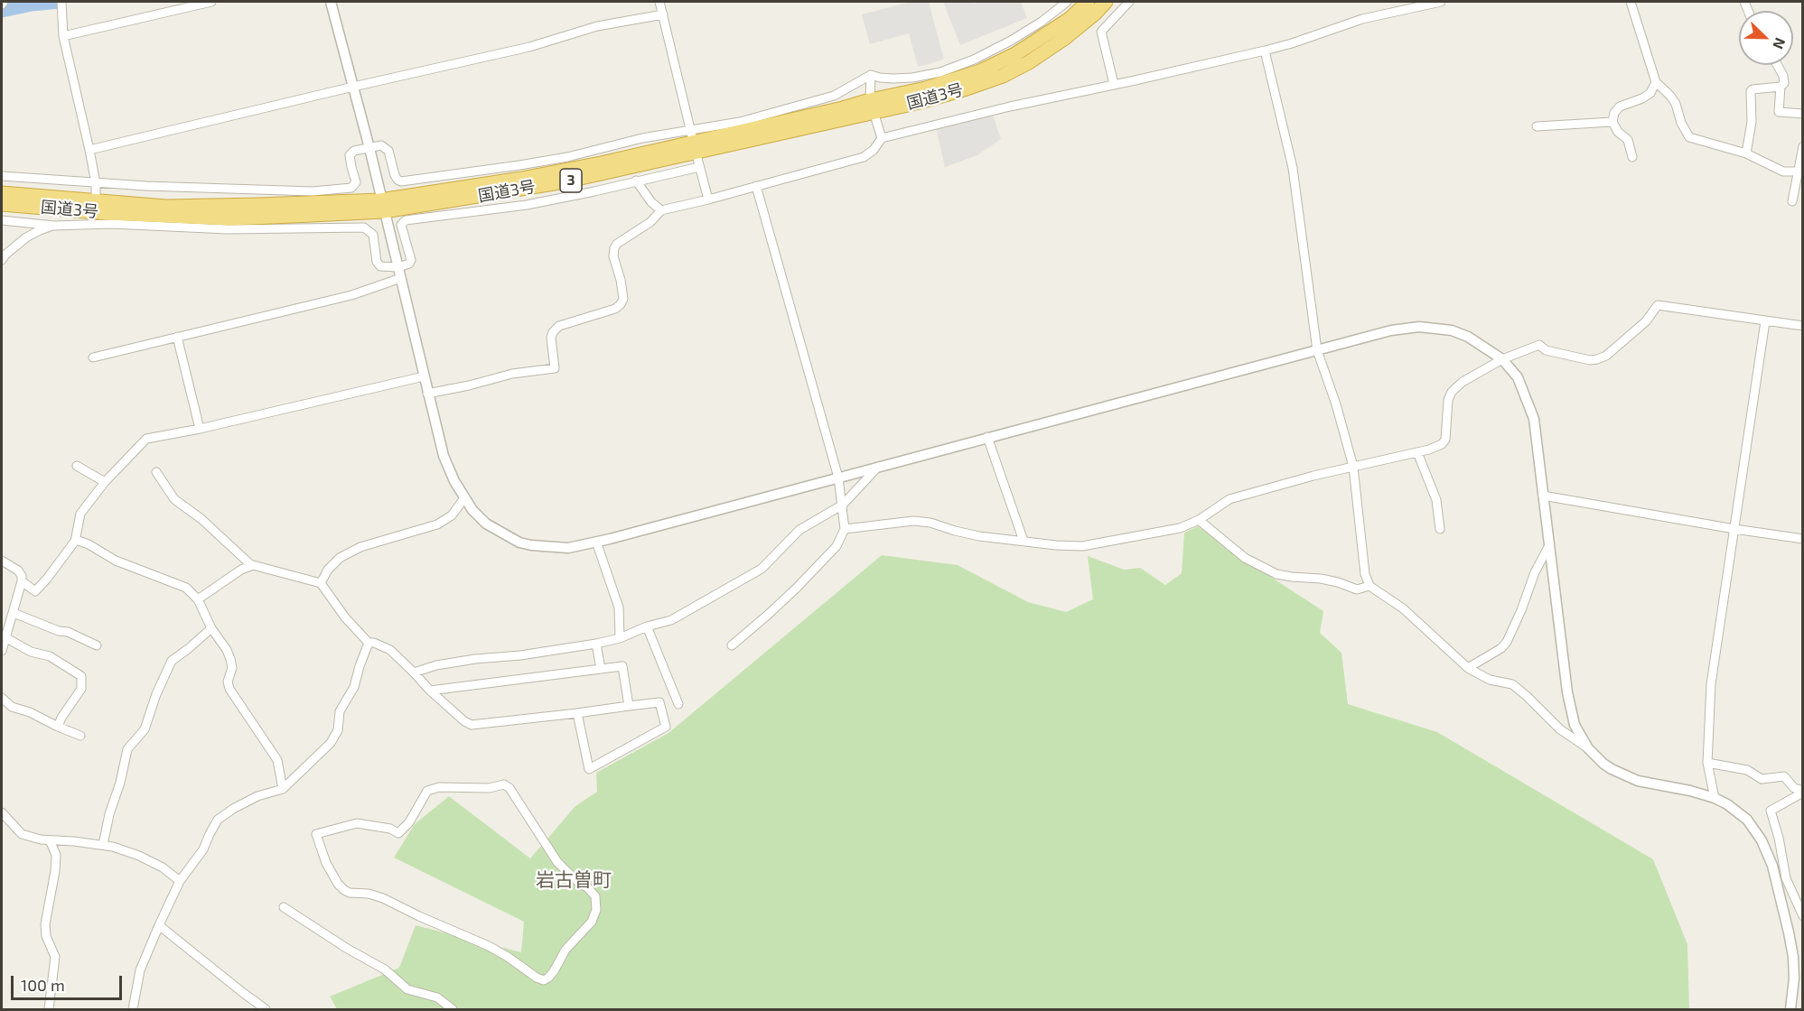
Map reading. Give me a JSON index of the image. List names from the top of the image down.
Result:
{
  "streets": {
    "highway": ["国道3号", "3"]
  },
  "districts": ["岩古曽町"],
  "scale_bar": "100 m",
  "north": "bottom right"
}
